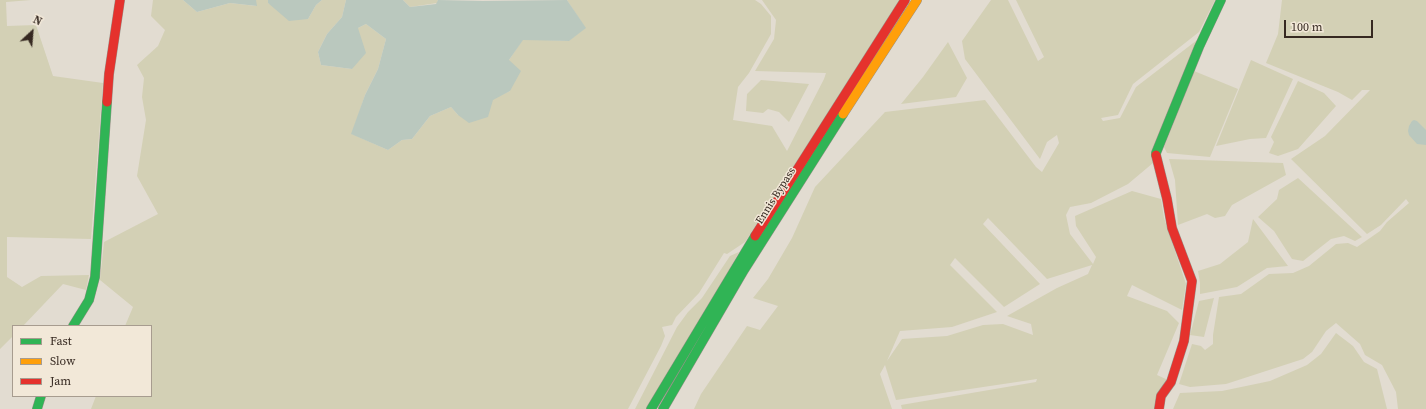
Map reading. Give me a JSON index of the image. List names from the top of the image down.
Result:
{
  "streets": {
    "main road": ["Ennis Bypass"]
  },
  "legend": ["Fast", "Slow", "Jam"],
  "scale_bar": "100 m",
  "north": "top right"
}
